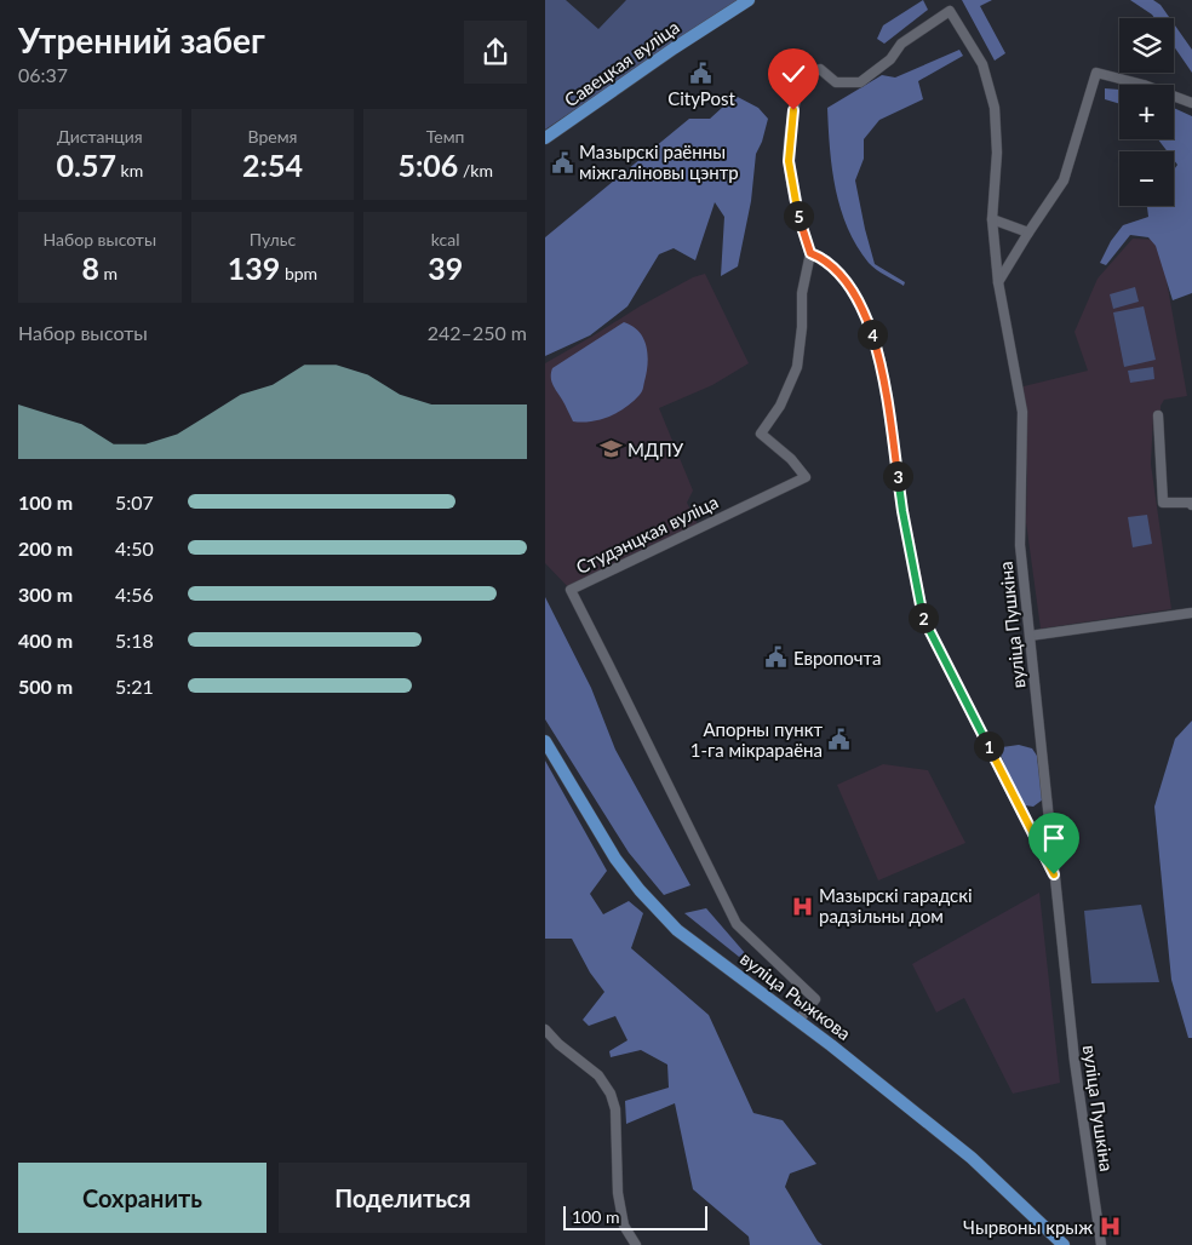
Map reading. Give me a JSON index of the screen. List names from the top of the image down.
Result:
{
  "streets": {
    "main road": ["Савецкая вуліца", "вуліца Рыжкова"],
    "street": ["Студэнцкая вуліца", "вуліца Пушкіна"]
  },
  "crossings": [
    ["Студэнцкая вуліца", "вуліца Пушкіна"],
    ["Студэнцкая вуліца", "вуліца Рыжкова"]
  ],
  "places": {
    "public building": [
      "CityPost",
      "Мазырскі раённы міжгаліновы цэнтр",
      "Европочта",
      "Апорны пункт 1-га мікрараёна"
    ],
    "school or university": ["МДПУ"],
    "hospital": ["Мазырскі гарадскі радзільны дом", "Чырвоны крыж"]
  },
  "scale_bar": "100 m",
  "page": {
    "heading": ["Утренний забег", "06:37"],
    "map_buttons": ["+", "−"],
    "stats": [
      ["Дистанция", "0.57 km"],
      ["Время", "2:54"],
      ["Темп", "5:06 /km"],
      ["Набор высоты", "8 m"],
      ["Пульс", "139 bpm"],
      ["kcal", "39"]
    ],
    "pins": [
      "5",
      "4",
      "3",
      "2",
      "1"
    ],
    "chart": ["Набор высоты", "242–250 m"],
    "list": [
      {
        "name": "100 m",
        "note": "5:07"
      },
      {
        "name": "200 m",
        "note": "4:50"
      },
      {
        "name": "300 m",
        "note": "4:56"
      },
      {
        "name": "400 m",
        "note": "5:18"
      },
      {
        "name": "500 m",
        "note": "5:21"
      }
    ],
    "buttons": ["Сохранить", "Поделиться"],
    "scale": "100 m"
  }
}
